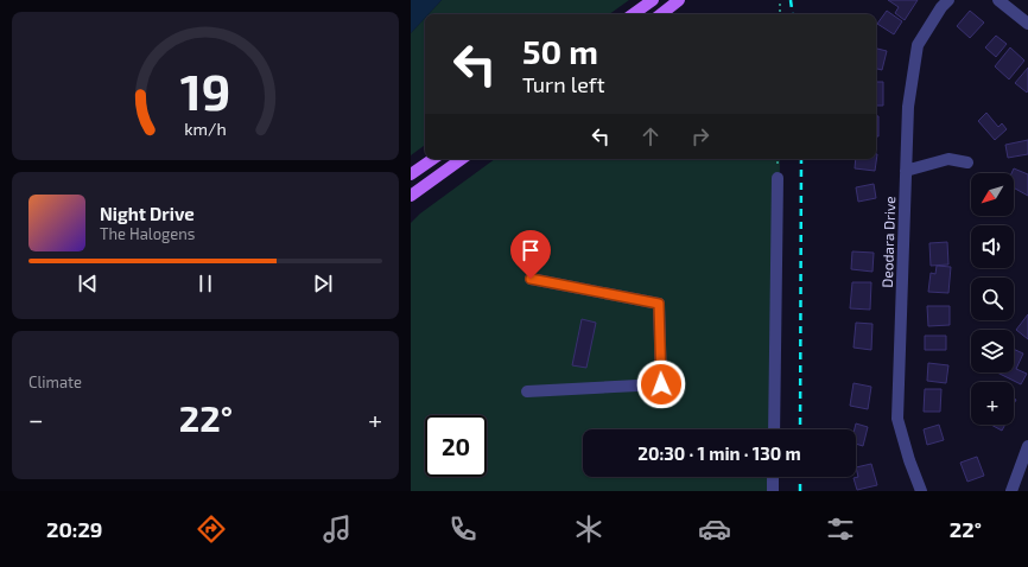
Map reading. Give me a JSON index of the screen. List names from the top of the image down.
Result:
{
  "streets": {
    "street": ["Deodara Drive"]
  },
  "north": "bottom left",
  "page": {
    "turn": ["50 m", "Turn left"],
    "map_buttons": "+",
    "song": ["Night Drive", "The Halogens"],
    "tile": "Climate",
    "heat": ["−", "22°", "+"],
    "limit": "20",
    "trip": "20:30 · 1 min · 130 m",
    "tabs": ["20:29", "22°"],
    "gauge": ["19", "km/h"]
  }
}
